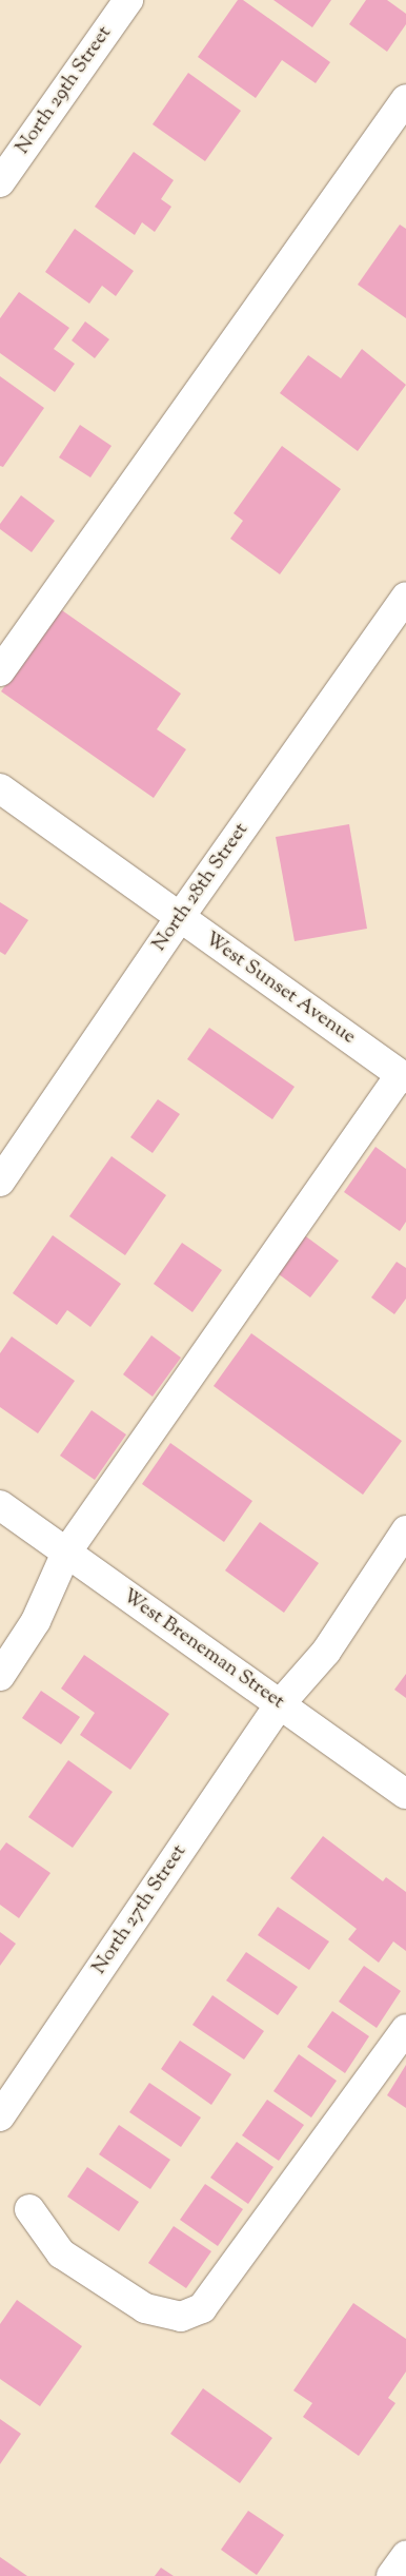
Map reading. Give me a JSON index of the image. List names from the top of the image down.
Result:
{
  "streets": {
    "street": [
      "North 29th Street",
      "North 28th Street",
      "West Sunset Avenue",
      "West Breneman Street",
      "North 27th Street"
    ]
  },
  "crossings": [
    ["North 28th Street", "West Sunset Avenue"],
    ["West Breneman Street", "North 27th Street"]
  ]
}
